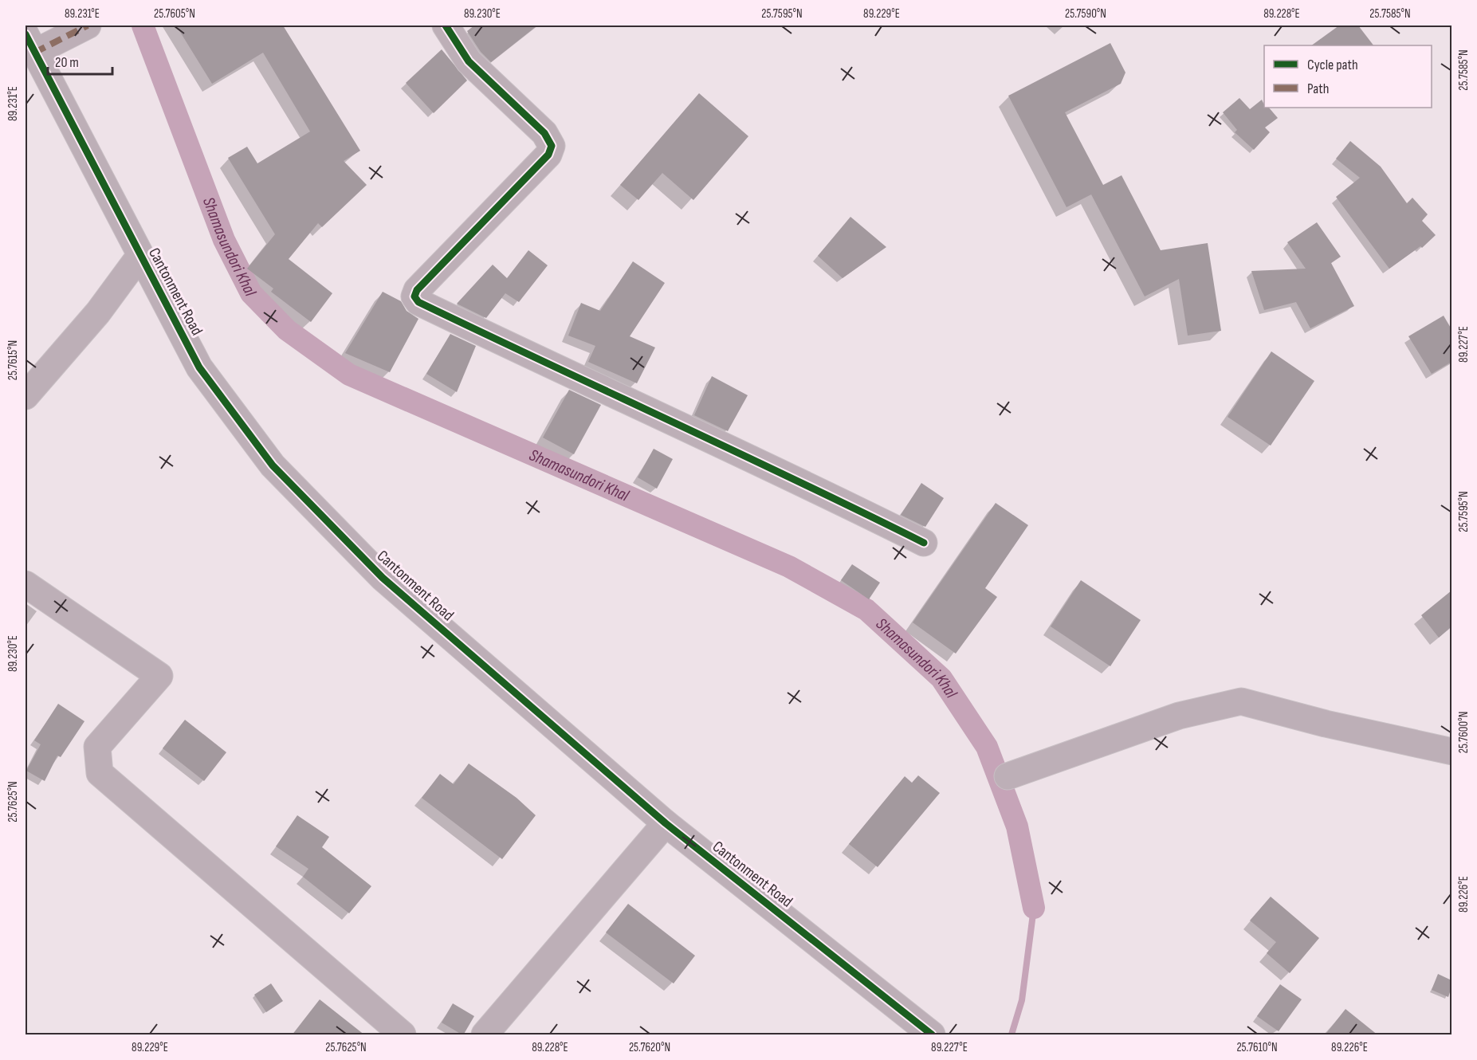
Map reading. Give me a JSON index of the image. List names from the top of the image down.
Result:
{
  "streets": {
    "street": ["Cantonment Road"]
  },
  "water": ["Shamasundori Khal"],
  "legend": ["Cycle path", "Path"],
  "scale_bar": "20 m",
  "coordinates": [
    "89.231°E",
    "25.7605°N",
    "89.230°E",
    "25.7595°N",
    "89.229°E",
    "25.7590°N",
    "89.228°E",
    "25.7585°N",
    "89.227°E",
    "25.7615°N",
    "25.7600°N",
    "25.7625°N",
    "89.226°E",
    "25.7620°N",
    "25.7610°N"
  ]
}
